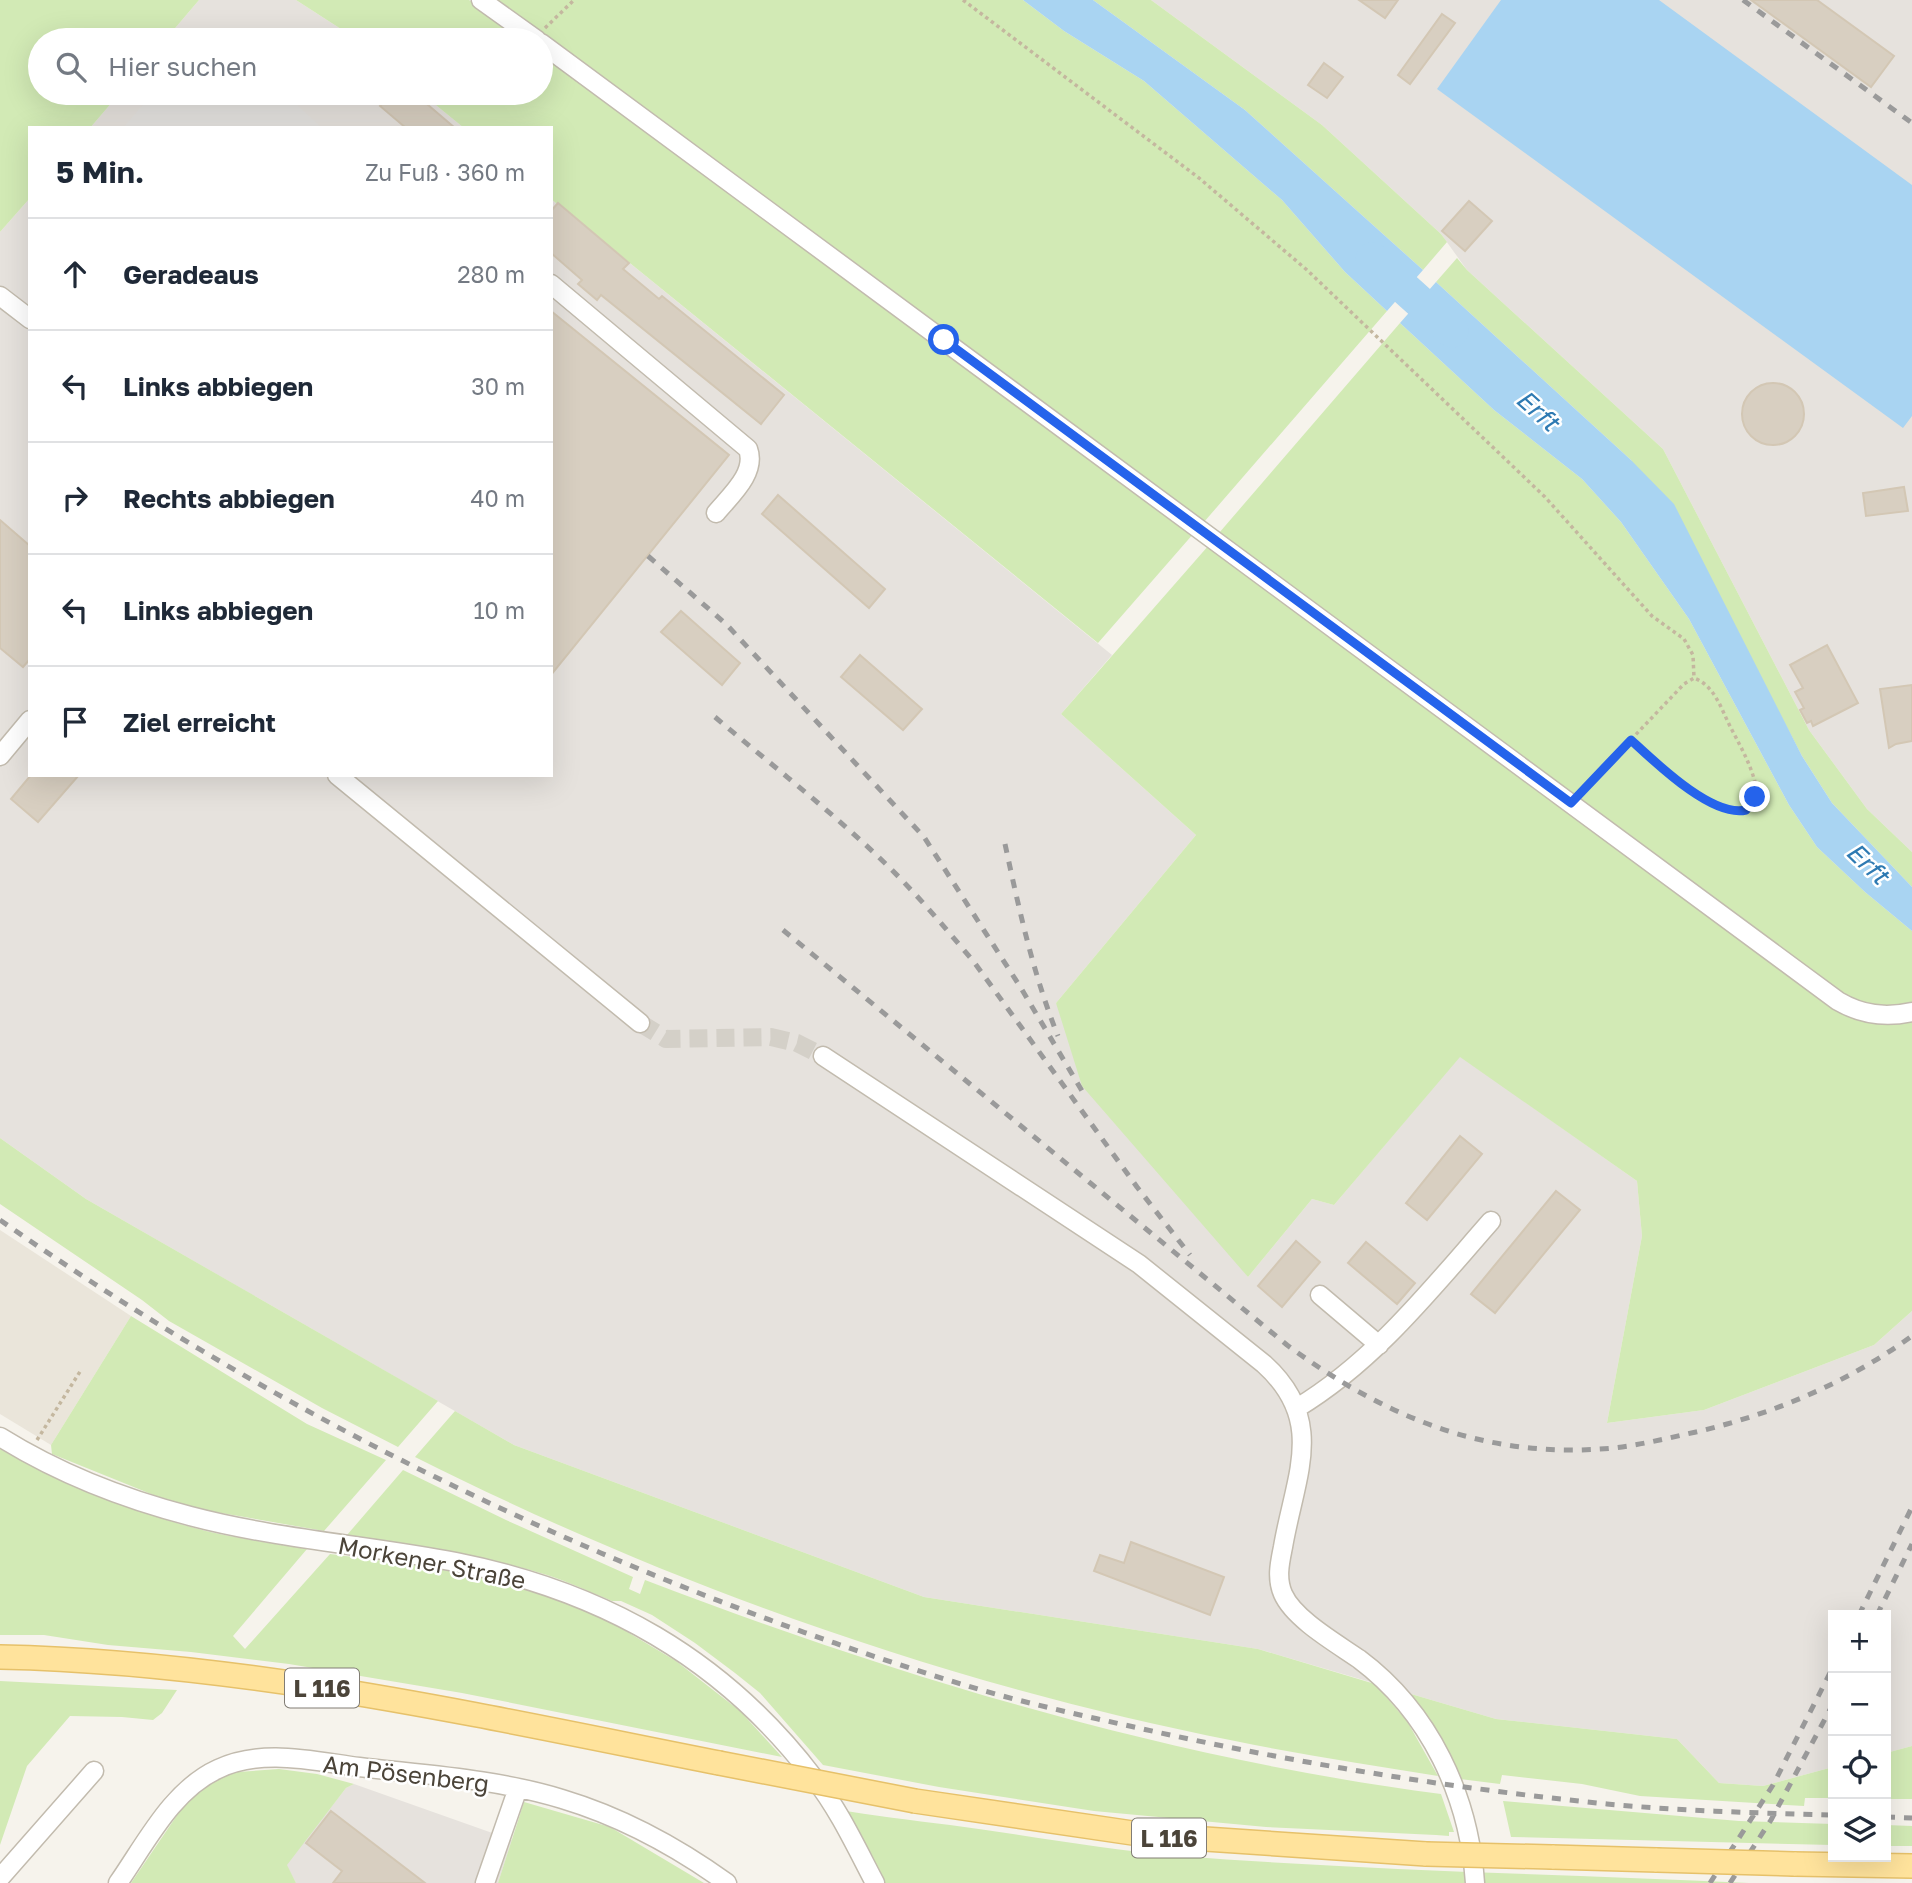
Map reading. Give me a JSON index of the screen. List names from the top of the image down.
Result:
{
  "streets": {
    "main road": ["L 116"],
    "street": ["Morkener Straße", "Am Pösenberg"]
  },
  "water": ["Erft"],
  "page": {
    "search": "Hier suchen",
    "heading": ["5 Min.", "Zu Fuß · 360 m"],
    "list": [
      ["Geradeaus", "280 m"],
      ["Links abbiegen", "30 m"],
      ["Rechts abbiegen", "40 m"],
      ["Links abbiegen", "10 m"],
      "Ziel erreicht"
    ],
    "map_buttons": ["+", "−"]
  }
}
